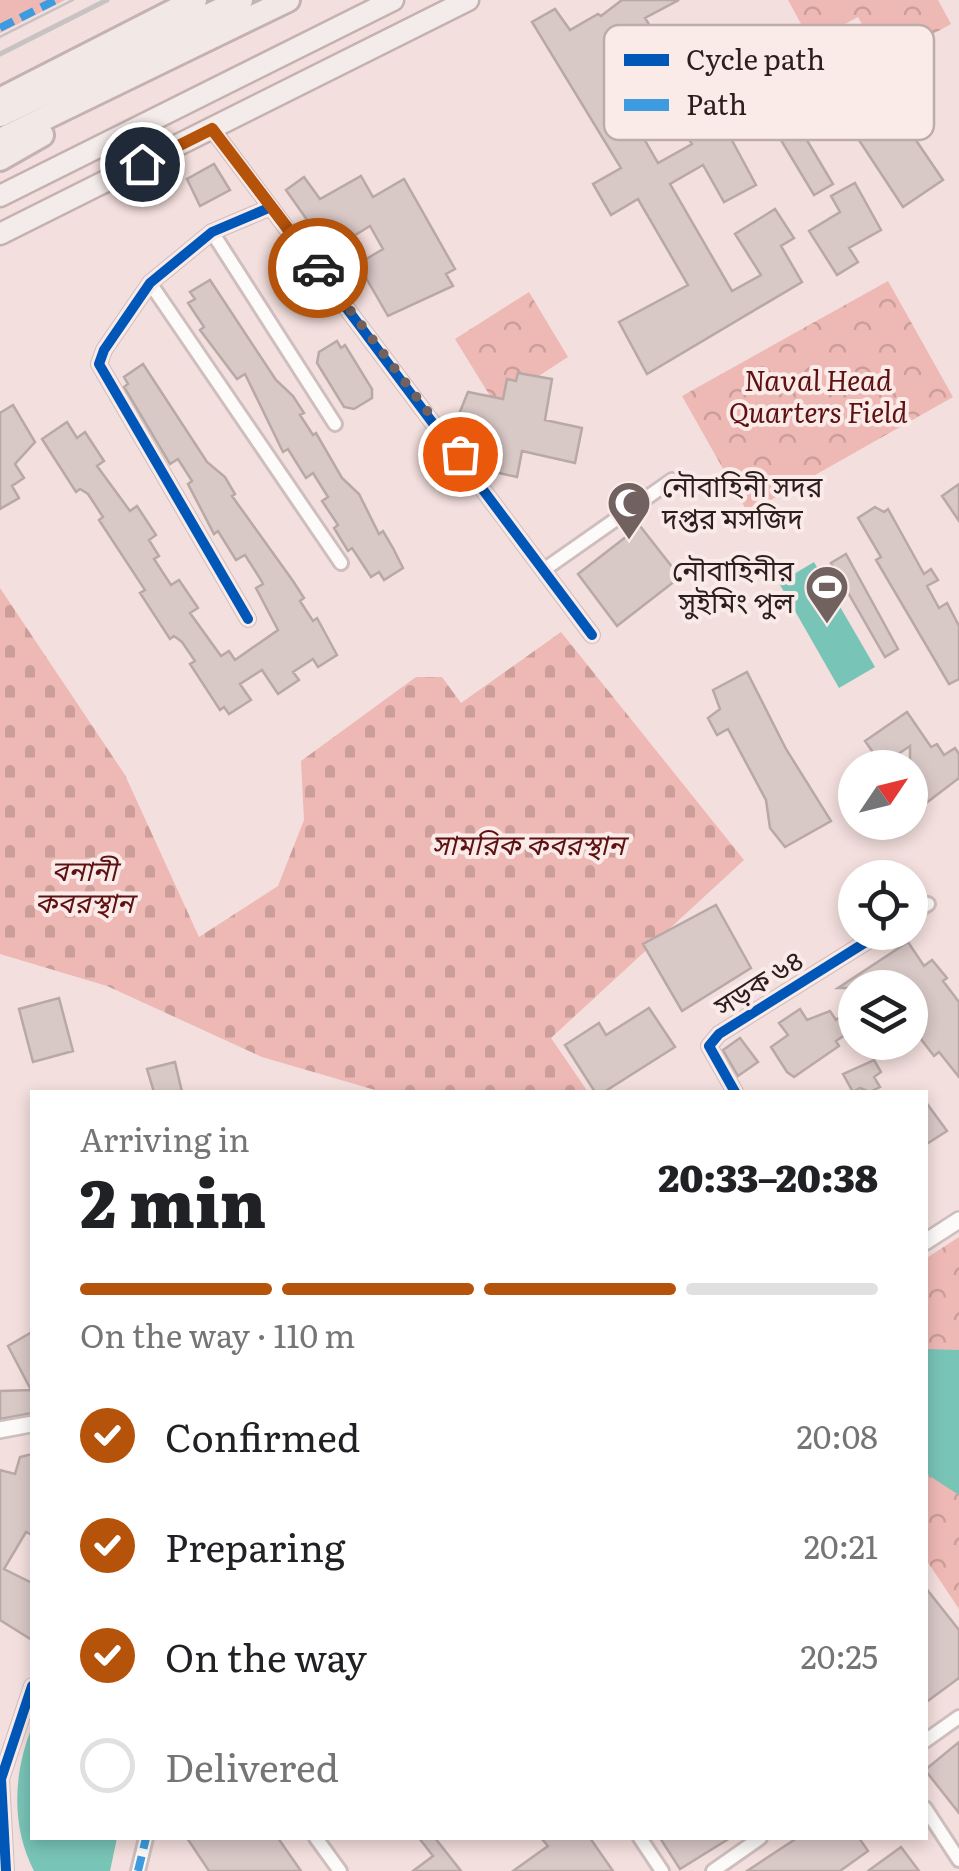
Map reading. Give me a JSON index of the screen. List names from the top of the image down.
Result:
{
  "streets": {
    "street": ["সড়ক ৬৪"]
  },
  "parks": ["Naval Head Quarters Field", "সামরিক কবরস্থান", "বনানী কবরস্থান"],
  "places": {
    "mosque": ["নৌবাহিনী সদর দপ্তর মসজিদ"],
    "sports": ["নৌবাহিনীর সুইমিং পুল"]
  },
  "legend": ["Cycle path", "Path"],
  "north": "top right",
  "page": {
    "heading": ["2 min", "Arriving in", "20:33–20:38"],
    "bar": "On the way · 110 m",
    "list": [
      ["Confirmed", "20:08"],
      ["Preparing", "20:21"],
      ["On the way", "20:25"],
      "Delivered"
    ]
  }
}
